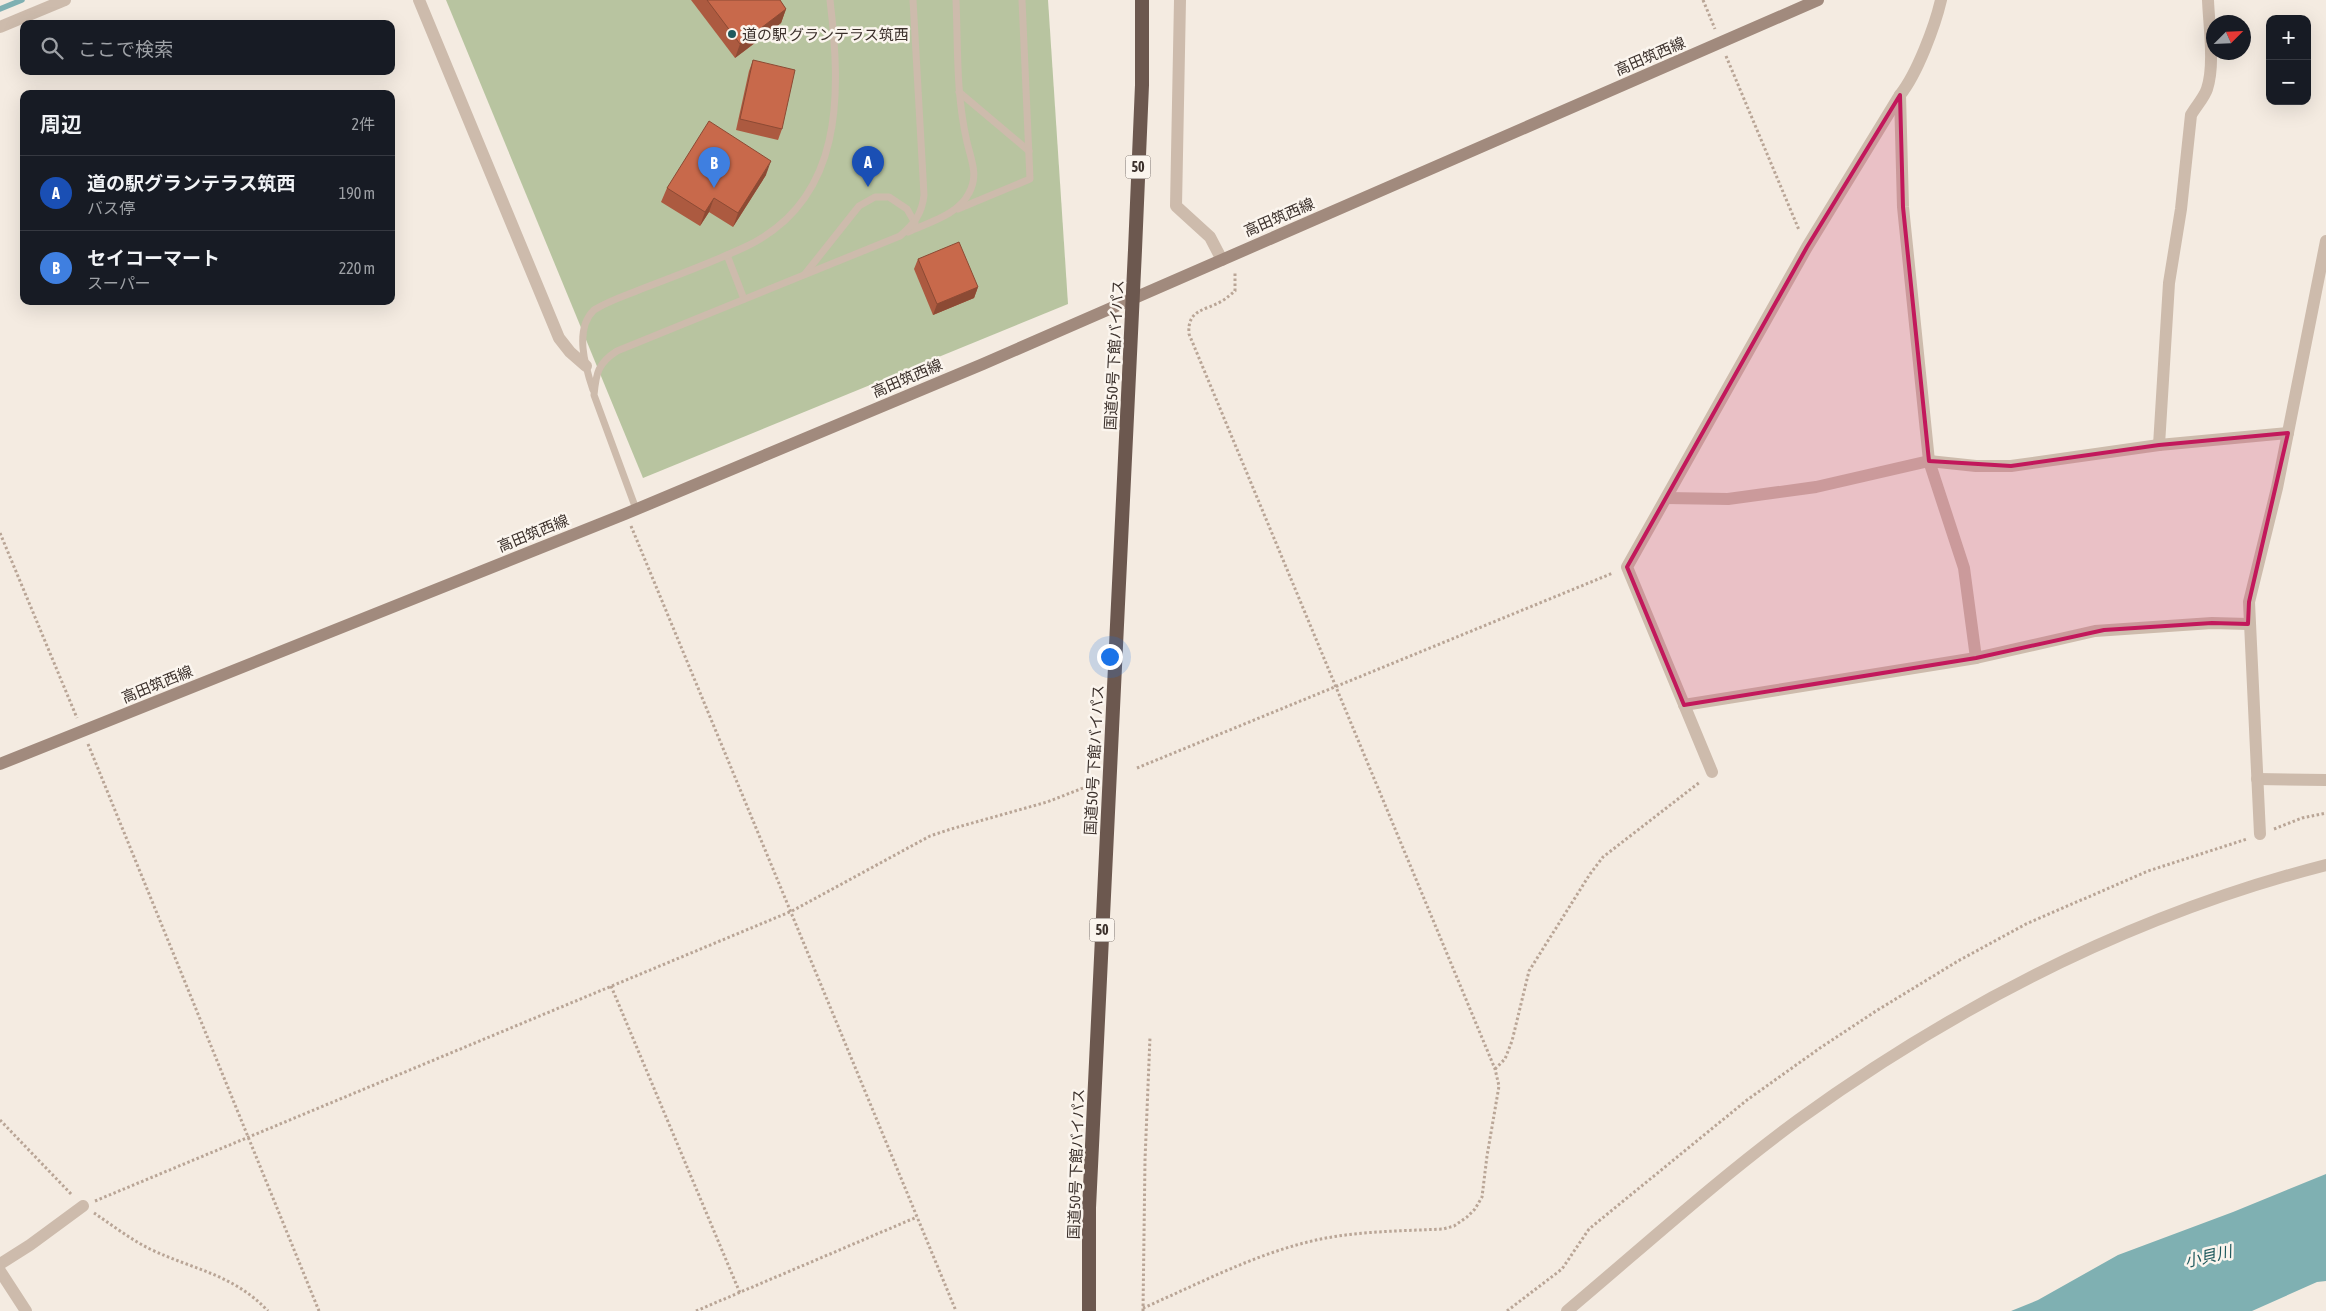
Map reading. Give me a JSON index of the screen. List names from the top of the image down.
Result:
{
  "streets": {
    "highway": ["50", "国道50号 下館バイパス"],
    "main road": ["高田筑西線"]
  },
  "crossings": [
    ["高田筑西線", "国道50号 下館バイパス"]
  ],
  "water": ["小貝川"],
  "places": ["道の駅 グランテラス筑西"],
  "north": "top right",
  "page": {
    "map_buttons": ["+", "−"],
    "search": "ここで検索",
    "heading": ["周辺", "2件"],
    "pins": ["A", "B"],
    "list": [
      {
        "mark": "A",
        "name": "道の駅グランテラス筑西",
        "note": "バス停",
        "value": "190 m"
      },
      {
        "mark": "B",
        "name": "セイコーマート",
        "note": "スーパー",
        "value": "220 m"
      }
    ]
  }
}
